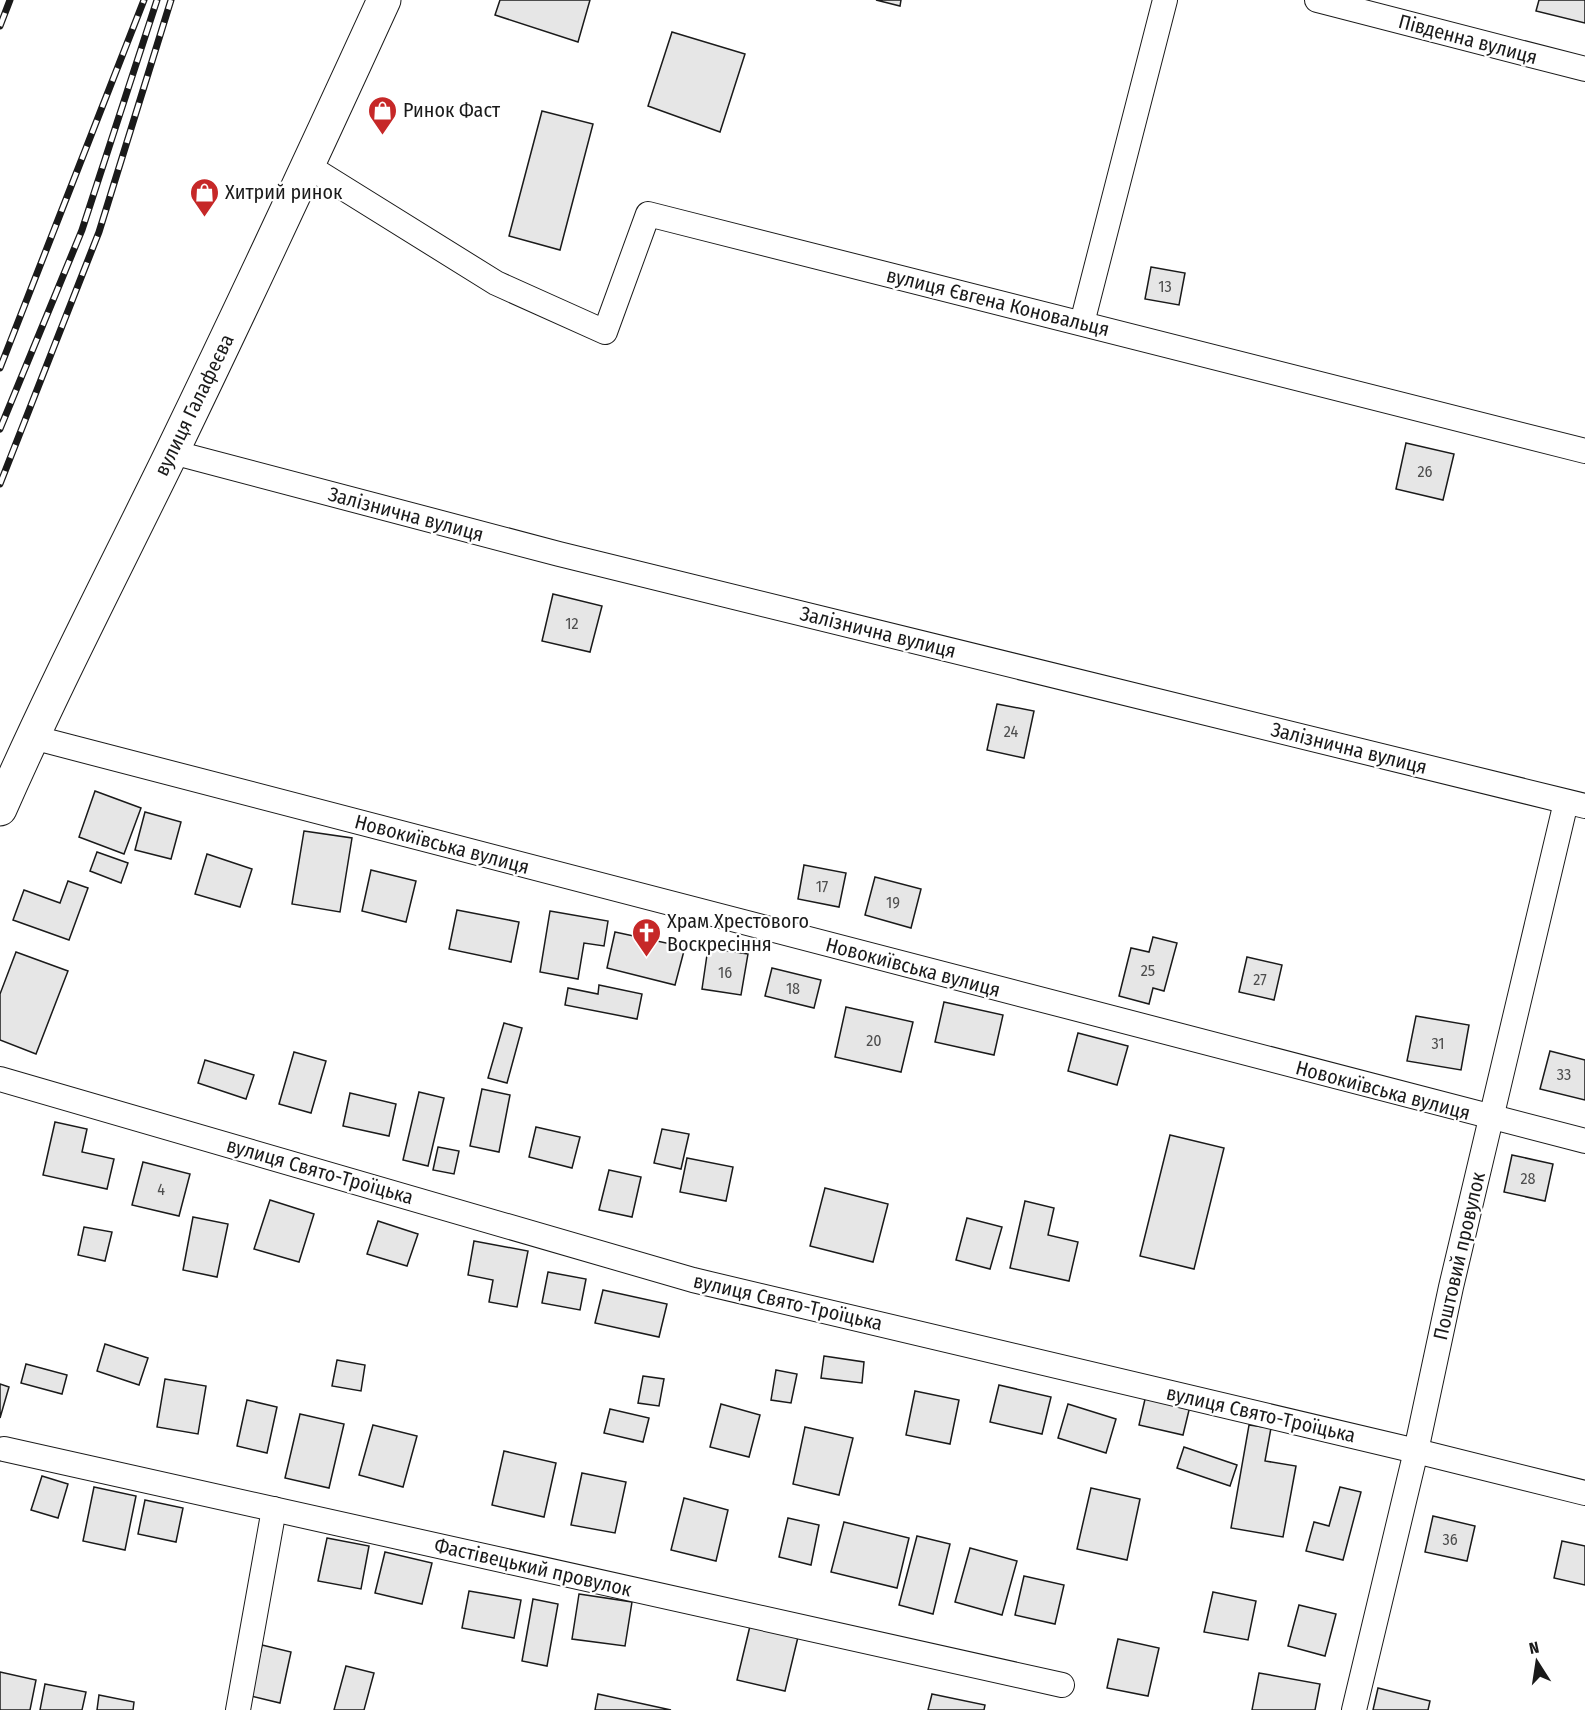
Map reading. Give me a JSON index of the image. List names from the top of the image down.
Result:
{
  "streets": {
    "street": [
      "Південна вулиця",
      "вулиця Євгена Коновальця",
      "вулиця Галафеєва",
      "Залізнична вулиця",
      "Новокиївська вулиця",
      "вулиця Свято-Троїцька",
      "Поштовий провулок",
      "Фастівецький провулок"
    ]
  },
  "crossings": [
    ["вулиця Євгена Коновальця", "вулиця Галафеєва"],
    ["вулиця Галафеєва", "Залізнична вулиця"],
    ["вулиця Галафеєва", "Новокиївська вулиця"],
    ["Залізнична вулиця", "Поштовий провулок"],
    ["Новокиївська вулиця", "Поштовий провулок"],
    ["вулиця Свято-Троїцька", "Поштовий провулок"]
  ],
  "places": {
    "shop": ["Ринок Фаст", "Хитрий ринок"],
    "church": ["Храм Хрестового Воскресіння"]
  },
  "house_numbers": [
    "13",
    "26",
    "12",
    "24",
    "17",
    "19",
    "25",
    "16",
    "27",
    "18",
    "20",
    "31",
    "33",
    "28",
    "4",
    "36"
  ],
  "north": "top"
}
